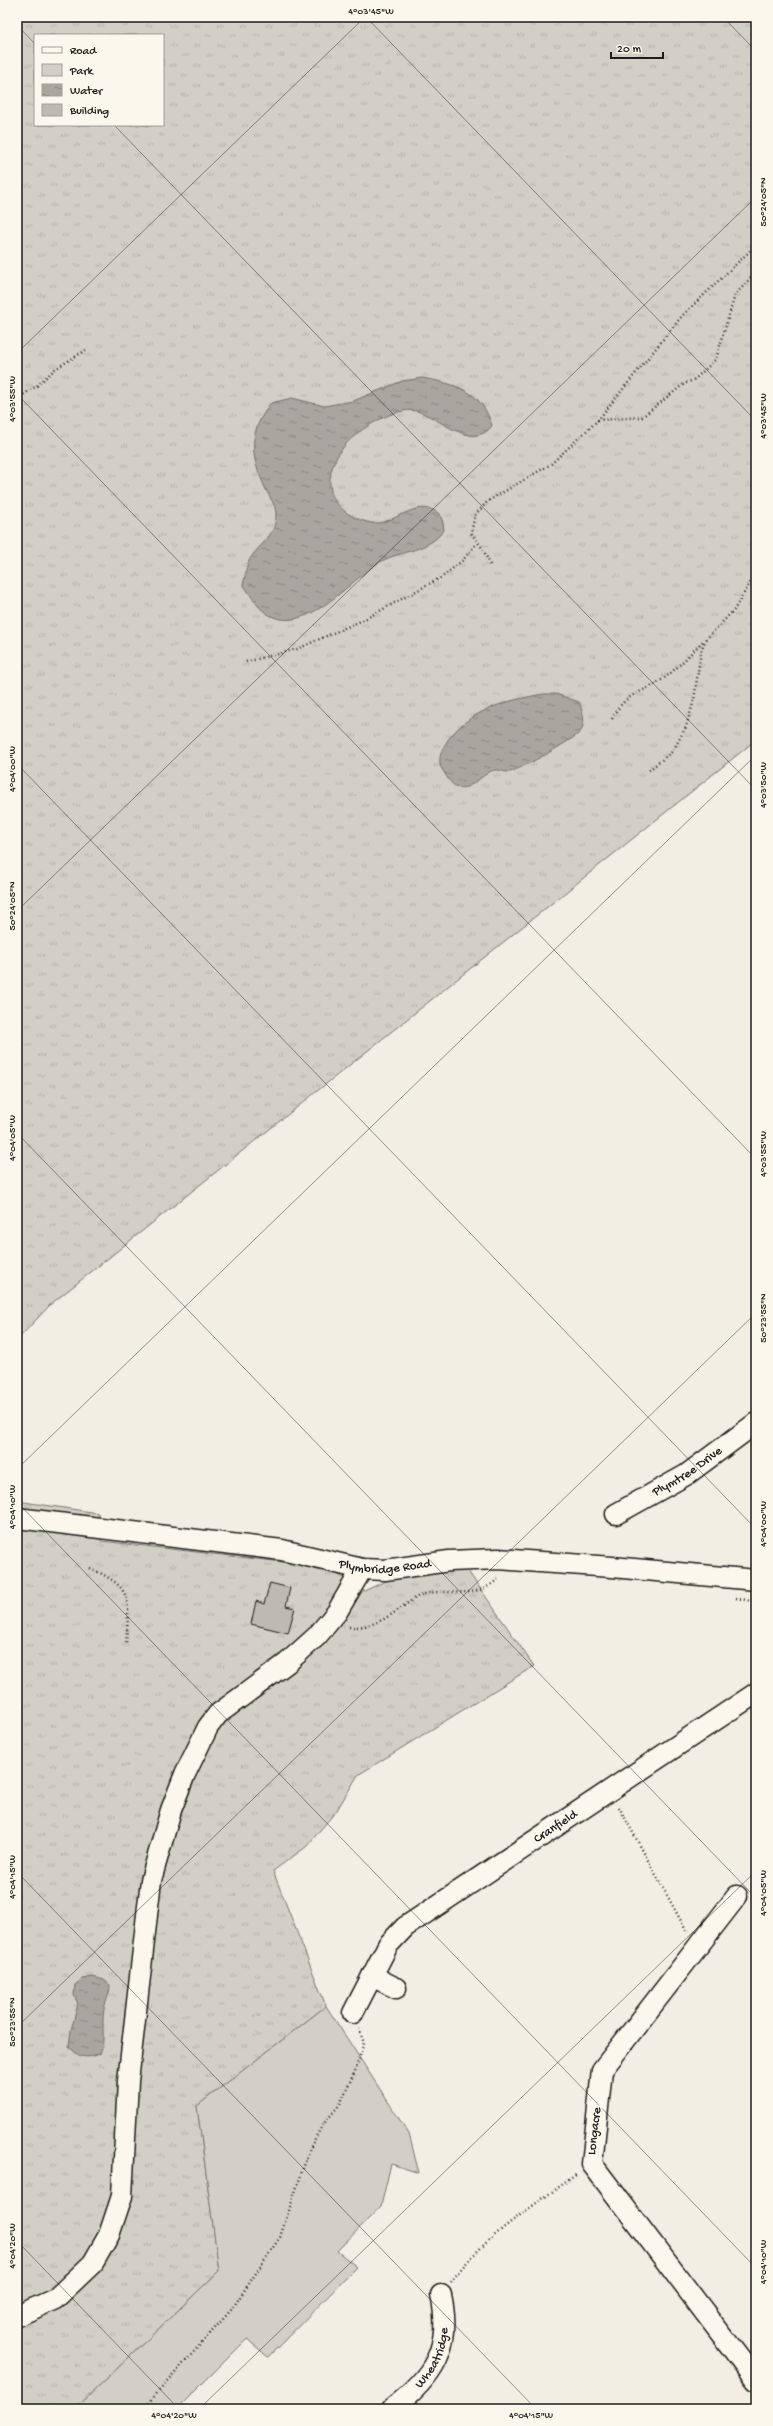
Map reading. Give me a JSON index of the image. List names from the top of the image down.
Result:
{
  "streets": {
    "street": [
      "Plymtree Drive",
      "Plymbridge Road",
      "Cranfield",
      "Longacre",
      "Wheatridge"
    ]
  },
  "legend": [
    "Road",
    "Park",
    "Water",
    "Building"
  ],
  "scale_bar": "20 m",
  "coordinates": [
    "4°03'45\"W",
    "50°24'05\"N",
    "4°03'55\"W",
    "4°04'00\"W",
    "4°03'50\"W",
    "4°04'05\"W",
    "50°23'55\"N",
    "4°04'10\"W",
    "4°04'15\"W",
    "4°04'20\"W"
  ]
}
